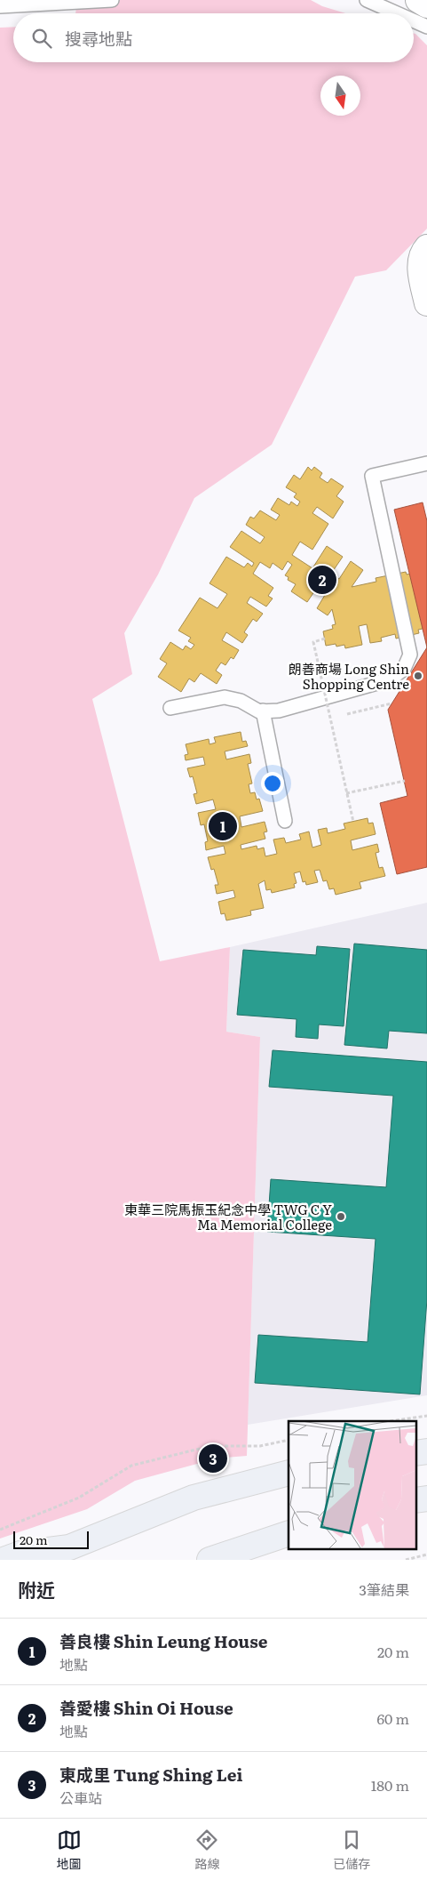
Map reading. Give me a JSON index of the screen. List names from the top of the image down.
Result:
{
  "places": ["朗善商場 Long Shin Shopping Centre", "東華三院馬振玉紀念中學 TWG C Y Ma Memorial College"],
  "scale_bar": "20 m",
  "north": "bottom",
  "page": {
    "search": "搜尋地點",
    "pins": ["2", "1", "3"],
    "scale": "20 m",
    "heading": ["附近", "3筆結果"],
    "list": [
      {
        "mark": "1",
        "name": "善良樓 Shin Leung House",
        "note": "地點",
        "value": "20 m"
      },
      {
        "mark": "2",
        "name": "善愛樓 Shin Oi House",
        "note": "地點",
        "value": "60 m"
      },
      {
        "mark": "3",
        "name": "東成里 Tung Shing Lei",
        "note": "公車站",
        "value": "180 m"
      }
    ],
    "nav": ["地圖", "路線", "已儲存"]
  }
}
